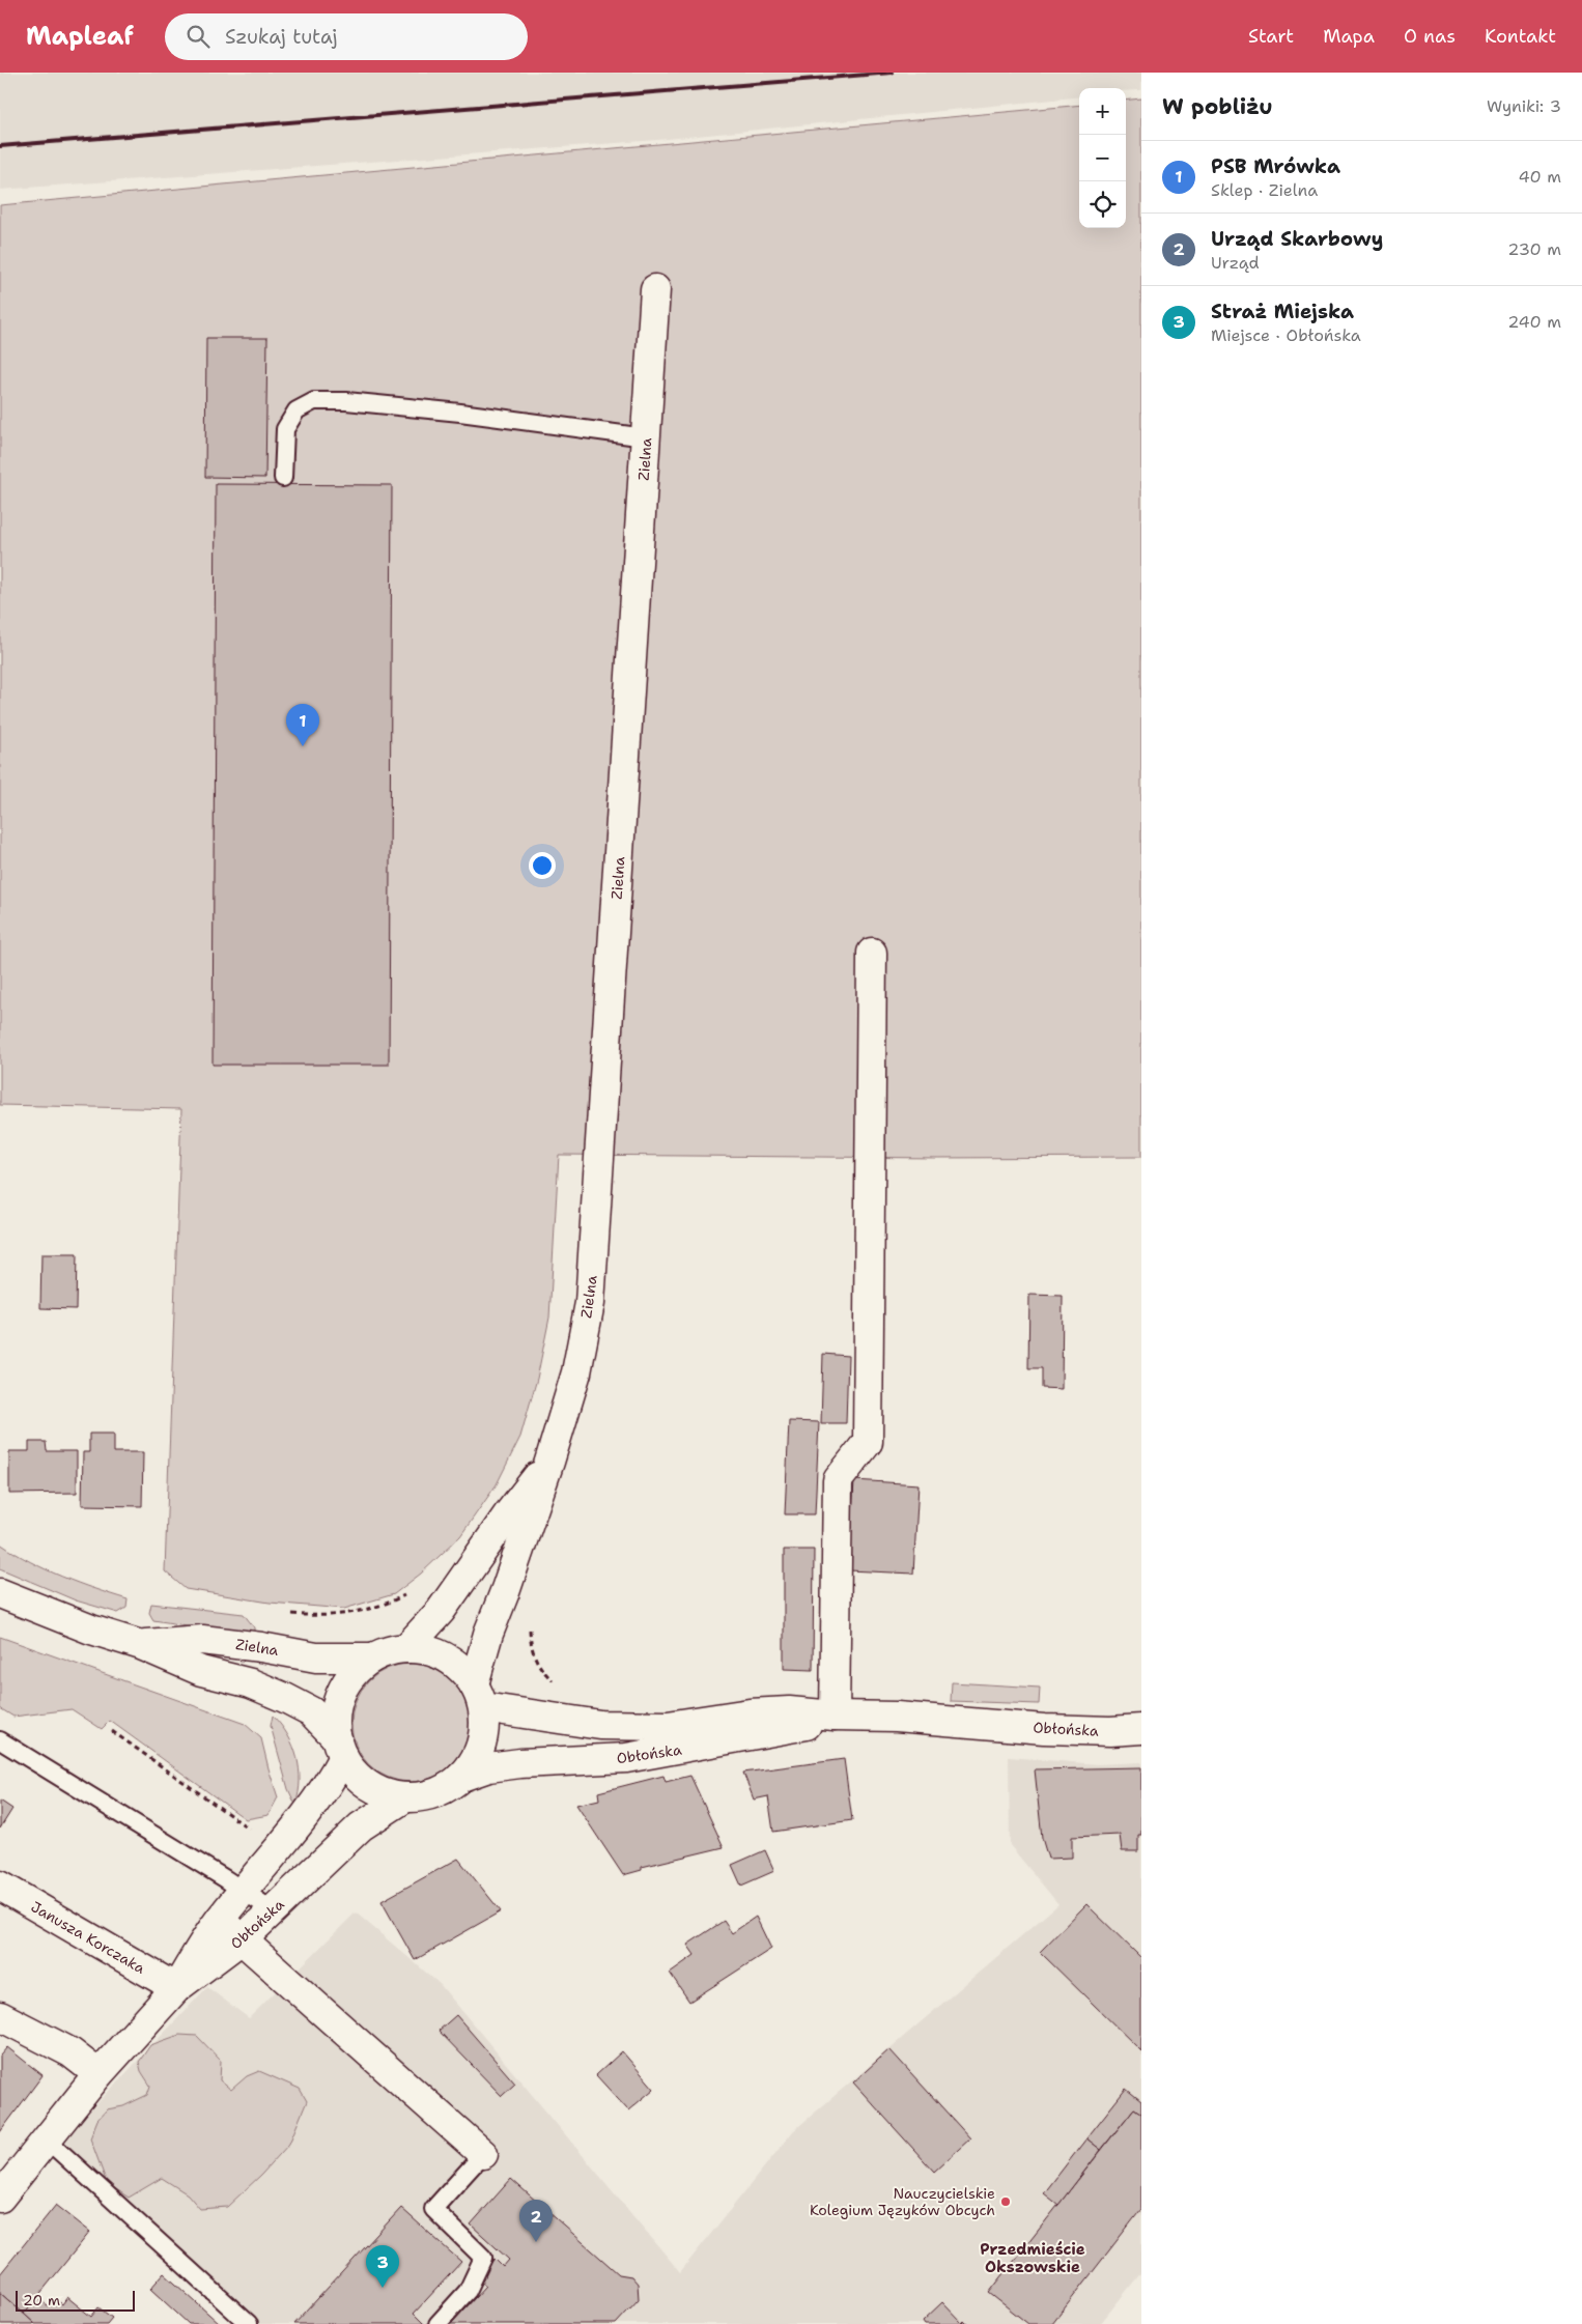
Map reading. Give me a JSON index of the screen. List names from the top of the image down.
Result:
{
  "streets": {
    "street": ["Zielna", "Obłońska", "Janusza Korczaka"]
  },
  "crossings": [
    ["Zielna", "Obłońska"],
    ["Obłońska", "Janusza Korczaka"]
  ],
  "districts": ["Przedmieście Okszowskie"],
  "places": ["Nauczycielskie Kolegium Języków Obcych"],
  "scale_bar": "20 m",
  "page": {
    "header": "Mapleaf",
    "search": "Szukaj tutaj",
    "nav": [
      "Start",
      "Mapa",
      "O nas",
      "Kontakt"
    ],
    "heading": ["W pobliżu", "Wyniki: 3"],
    "map_buttons": ["+", "−"],
    "list": [
      {
        "mark": "1",
        "name": "PSB Mrówka",
        "note": "Sklep · Zielna",
        "value": "40 m"
      },
      {
        "mark": "2",
        "name": "Urząd Skarbowy",
        "note": "Urząd",
        "value": "230 m"
      },
      {
        "mark": "3",
        "name": "Straż Miejska",
        "note": "Miejsce · Obłońska",
        "value": "240 m"
      }
    ],
    "pins": ["1", "2", "3"],
    "scale": "20 m"
  }
}
